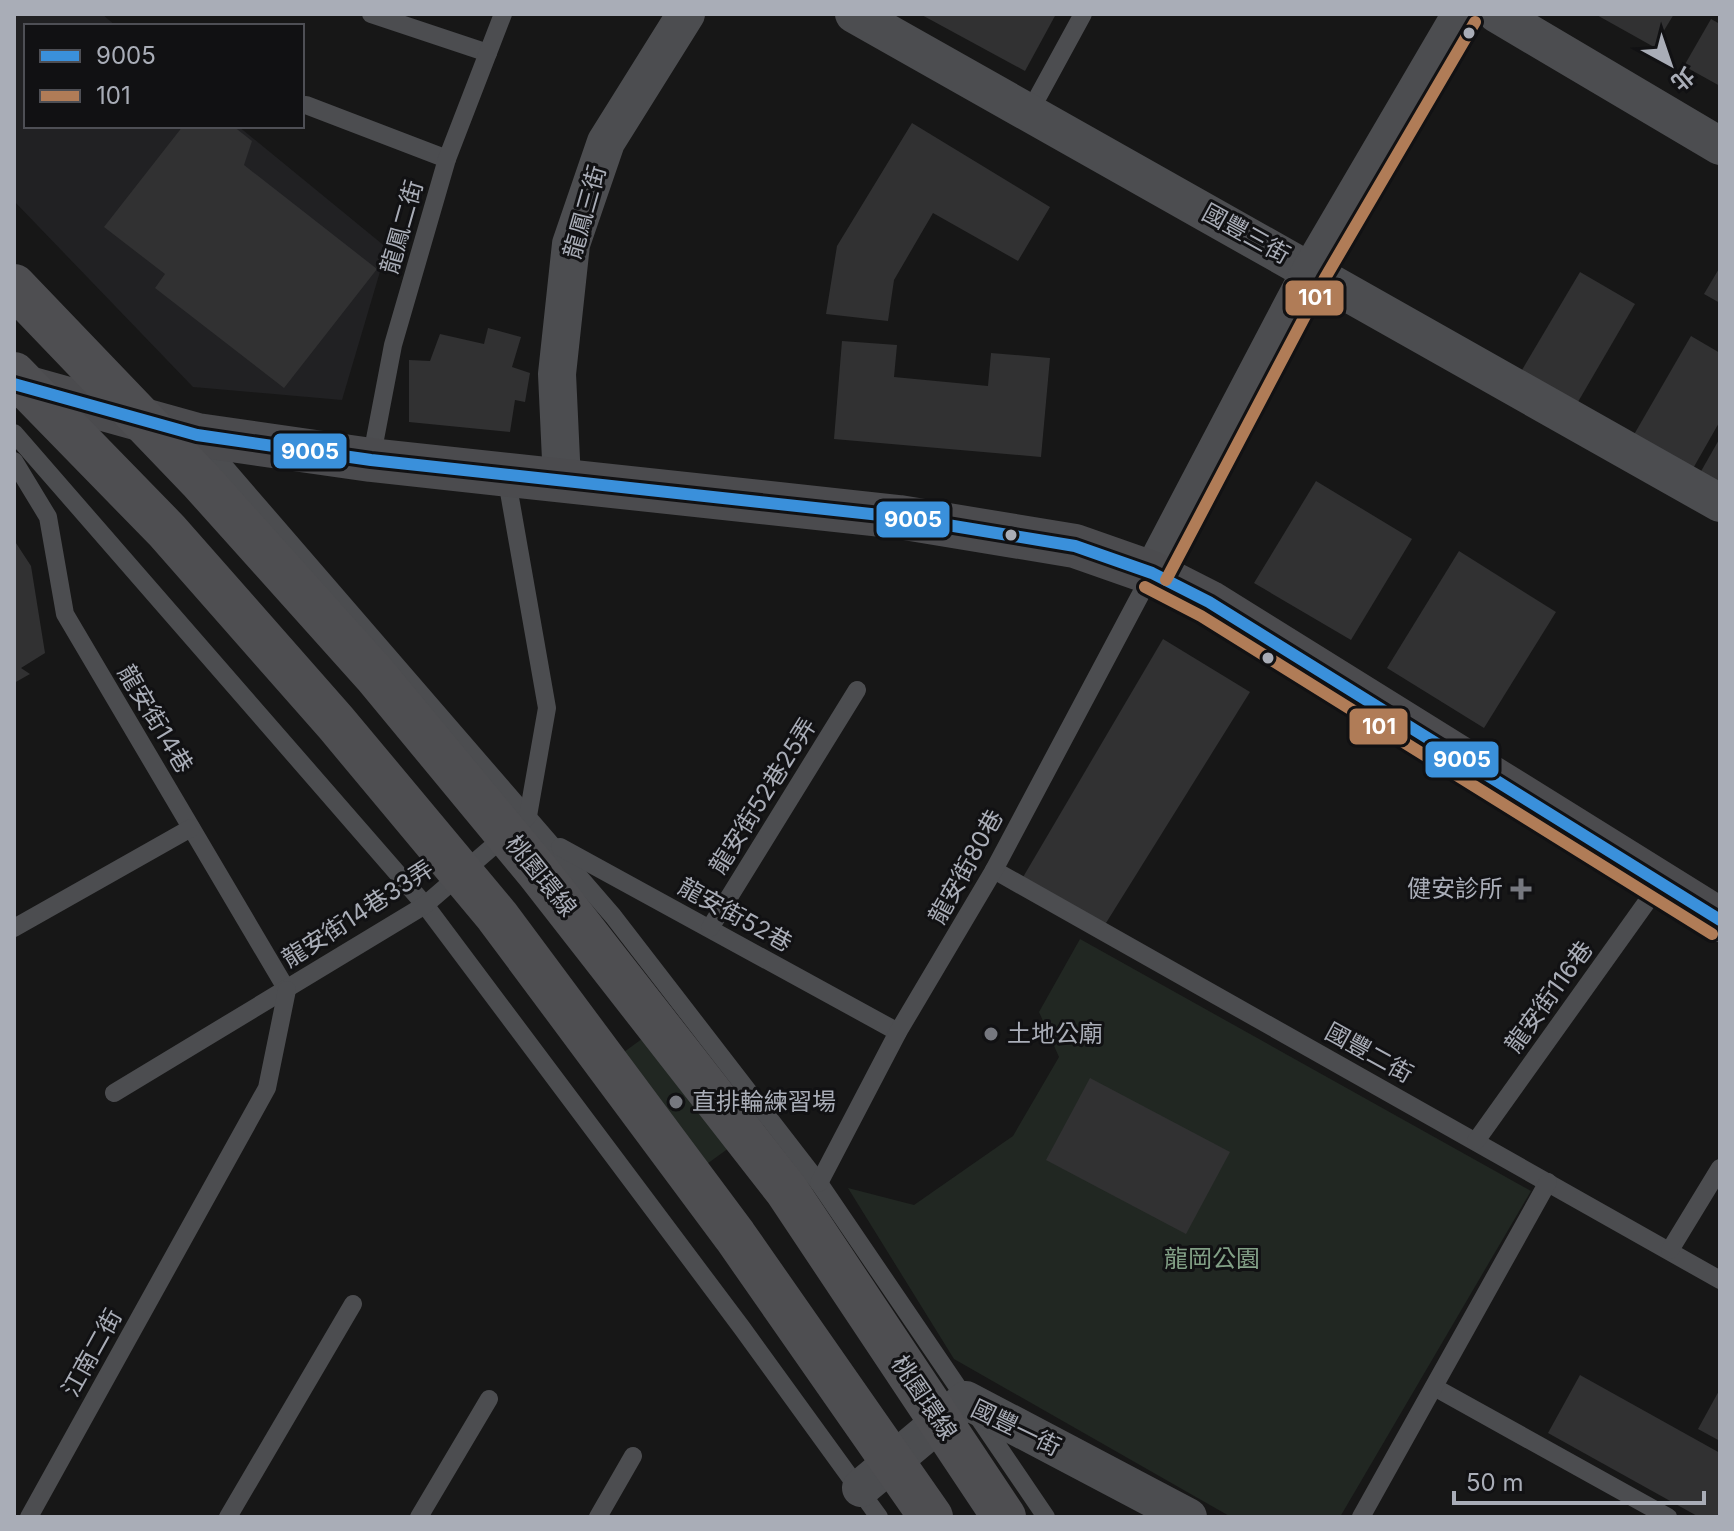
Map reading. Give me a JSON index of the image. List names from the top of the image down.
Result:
{
  "streets": {
    "highway": ["桃園環線"],
    "street": ["龍鳳三街", "國豐三街", "國豐一街"],
    "lane": [
      "龍鳳二街",
      "龍安街14巷",
      "龍安街52巷25弄",
      "龍安街80巷",
      "龍安街14巷33弄",
      "龍安街52巷",
      "龍安街116巷",
      "國豐二街",
      "江南二街"
    ]
  },
  "crossings": [
    ["龍安街14巷", "龍安街14巷33弄"],
    ["龍安街14巷", "江南二街"],
    ["龍安街52巷25弄", "龍安街52巷"],
    ["龍安街80巷", "龍安街52巷"],
    ["龍安街80巷", "國豐二街"],
    ["龍安街14巷33弄", "江南二街"],
    ["龍安街116巷", "國豐二街"]
  ],
  "parks": ["龍岡公園"],
  "places": {
    "health": ["健安診所"],
    "other": ["土地公廟", "直排輪練習場"]
  },
  "lines": ["transit line 101", "transit line 9005"],
  "legend": ["9005", "101"],
  "scale_bar": "50 m",
  "north": "bottom right"
}
